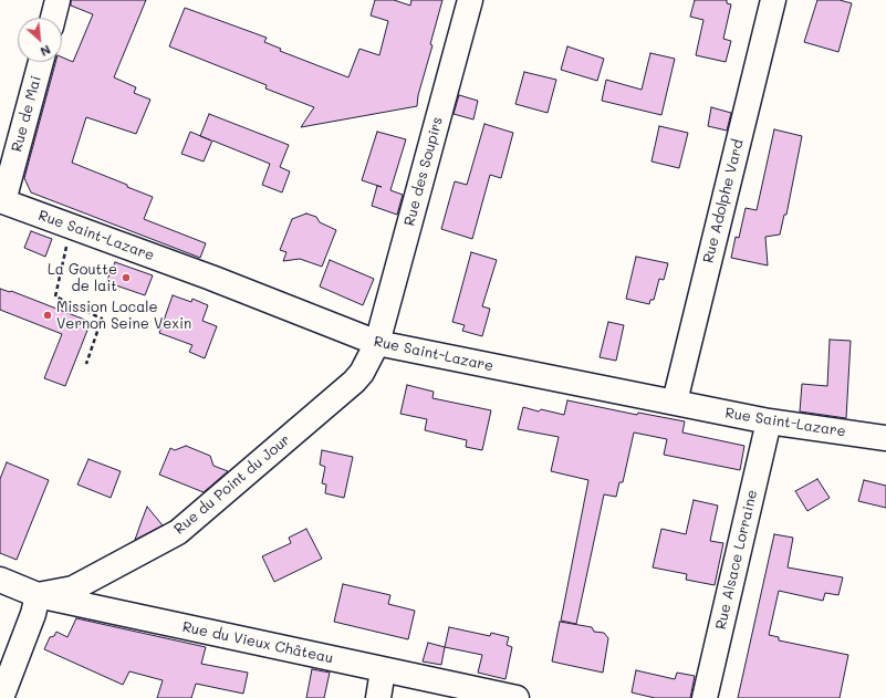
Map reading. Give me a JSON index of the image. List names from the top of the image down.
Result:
{
  "streets": {
    "street": [
      "Rue de Mai",
      "Rue des Soupirs",
      "Rue Adolphe Vard",
      "Rue Saint-Lazare",
      "Rue du Point du Jour",
      "Rue Alsace Lorraine",
      "Rue du Vieux Château"
    ]
  },
  "crossings": [
    ["Rue de Mai", "Rue Saint-Lazare"],
    ["Rue des Soupirs", "Rue Saint-Lazare"],
    ["Rue des Soupirs", "Rue du Point du Jour"],
    ["Rue Adolphe Vard", "Rue Saint-Lazare"],
    ["Rue Saint-Lazare", "Rue du Point du Jour"],
    ["Rue Saint-Lazare", "Rue Alsace Lorraine"],
    ["Rue du Point du Jour", "Rue du Vieux Château"]
  ],
  "places": ["La Goutte de lait", "Mission Locale Vernon Seine Vexin"],
  "north": "bottom right"
}
